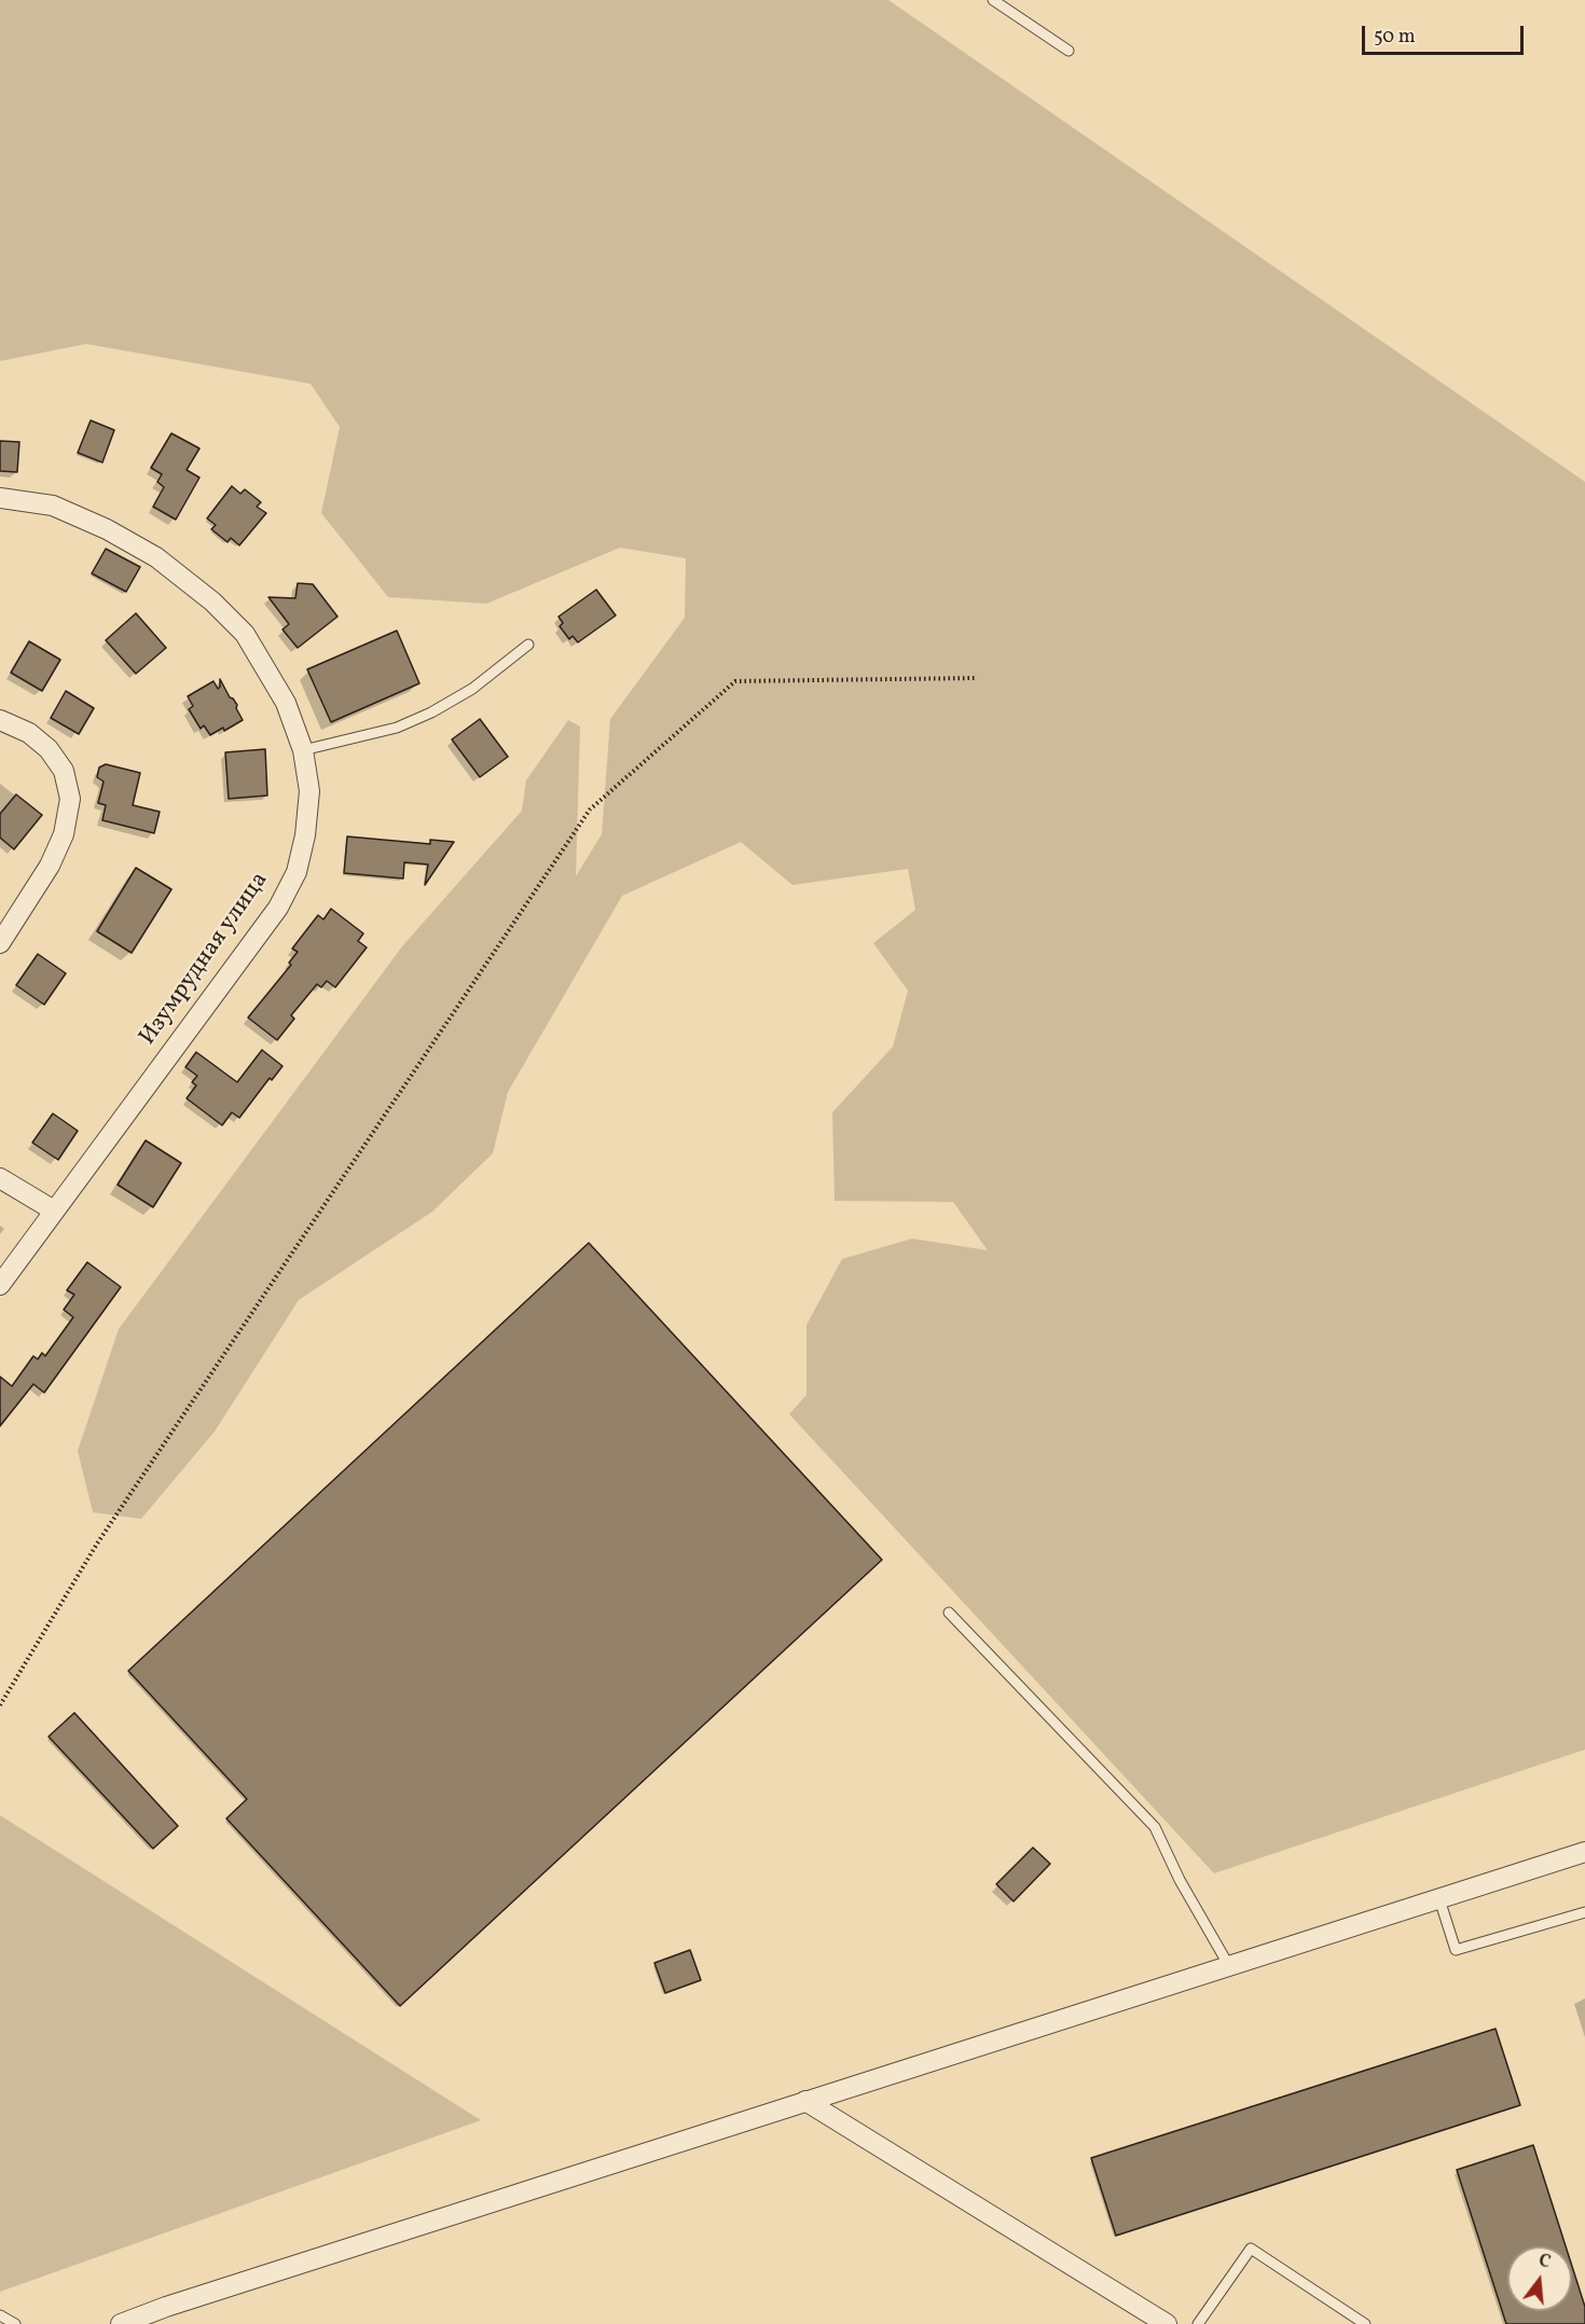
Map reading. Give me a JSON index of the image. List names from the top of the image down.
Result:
{
  "streets": {
    "street": ["Изумрудная улица"]
  },
  "scale_bar": "50 m",
  "north": "top"
}
